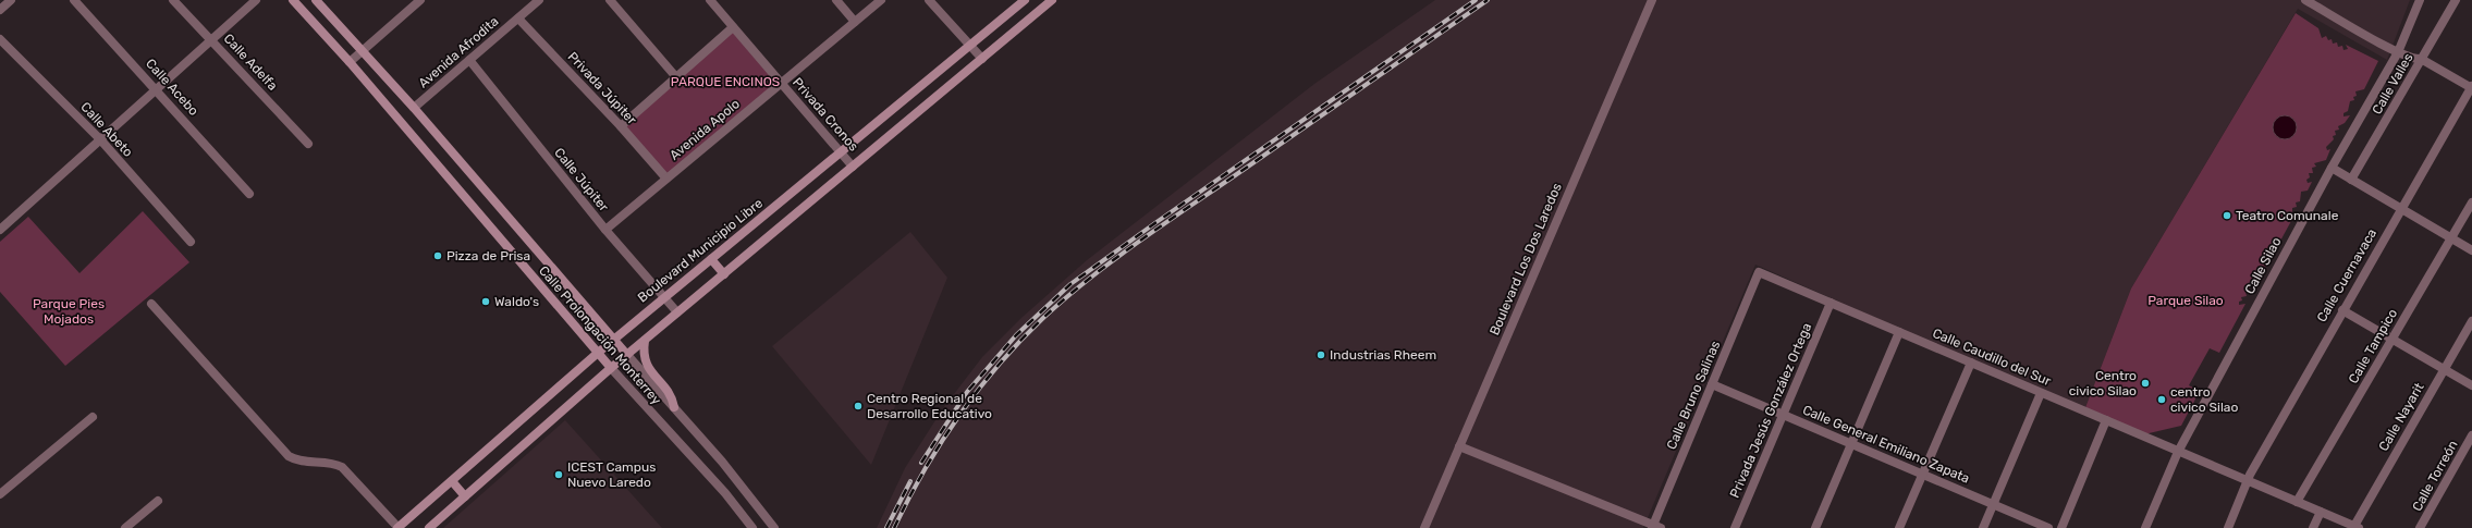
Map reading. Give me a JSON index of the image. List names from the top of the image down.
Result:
{
  "streets": {
    "main road": ["Boulevard Municipio Libre", "Calle Prolongación Monterrey"],
    "street": [
      "Avenida Afrodita",
      "Calle Adelfa",
      "Calle Valles",
      "Calle Acebo",
      "Privada Júpiter",
      "Privada Cronos",
      "Calle Abeto",
      "Avenida Apolo",
      "Calle Júpiter",
      "Boulevard Los Dos Laredos",
      "Calle Silao",
      "Calle Cuernavaca",
      "Calle Tampico",
      "Calle Caudillo del Sur",
      "Calle Bruno Salinas",
      "Privada Jesús González Ortega",
      "Calle Nayarit",
      "Calle General Emiliano Zapata",
      "Calle Torreón"
    ]
  },
  "crossings": [
    ["Avenida Afrodita", "Privada Júpiter"],
    ["Avenida Afrodita", "Calle Júpiter"],
    ["Avenida Afrodita", "Calle Prolongación Monterrey"],
    ["Privada Júpiter", "Avenida Apolo"],
    ["Privada Cronos", "Avenida Apolo"],
    ["Privada Cronos", "Boulevard Municipio Libre"],
    ["Avenida Apolo", "Calle Júpiter"],
    ["Calle Júpiter", "Boulevard Municipio Libre"],
    ["Boulevard Municipio Libre", "Calle Prolongación Monterrey"],
    ["Calle Silao", "Calle Caudillo del Sur"],
    ["Calle Cuernavaca", "Calle Caudillo del Sur"],
    ["Calle Tampico", "Calle Caudillo del Sur"],
    ["Calle Caudillo del Sur", "Calle Bruno Salinas"],
    ["Calle Caudillo del Sur", "Privada Jesús González Ortega"],
    ["Calle Caudillo del Sur", "Calle Nayarit"],
    ["Calle Bruno Salinas", "Calle General Emiliano Zapata"],
    ["Privada Jesús González Ortega", "Calle General Emiliano Zapata"]
  ],
  "parks": ["PARQUE ENCINOS", "Parque Silao", "Parque Pies Mojados"],
  "places": [
    "Teatro Comunale",
    "Pizza de Prisa",
    "Waldo's",
    "Industrias Rheem",
    "Centro civico Silao",
    "centro civico Silao",
    "Centro Regional de Desarrollo Educativo",
    "ICEST Campus Nuevo Laredo"
  ]
}
